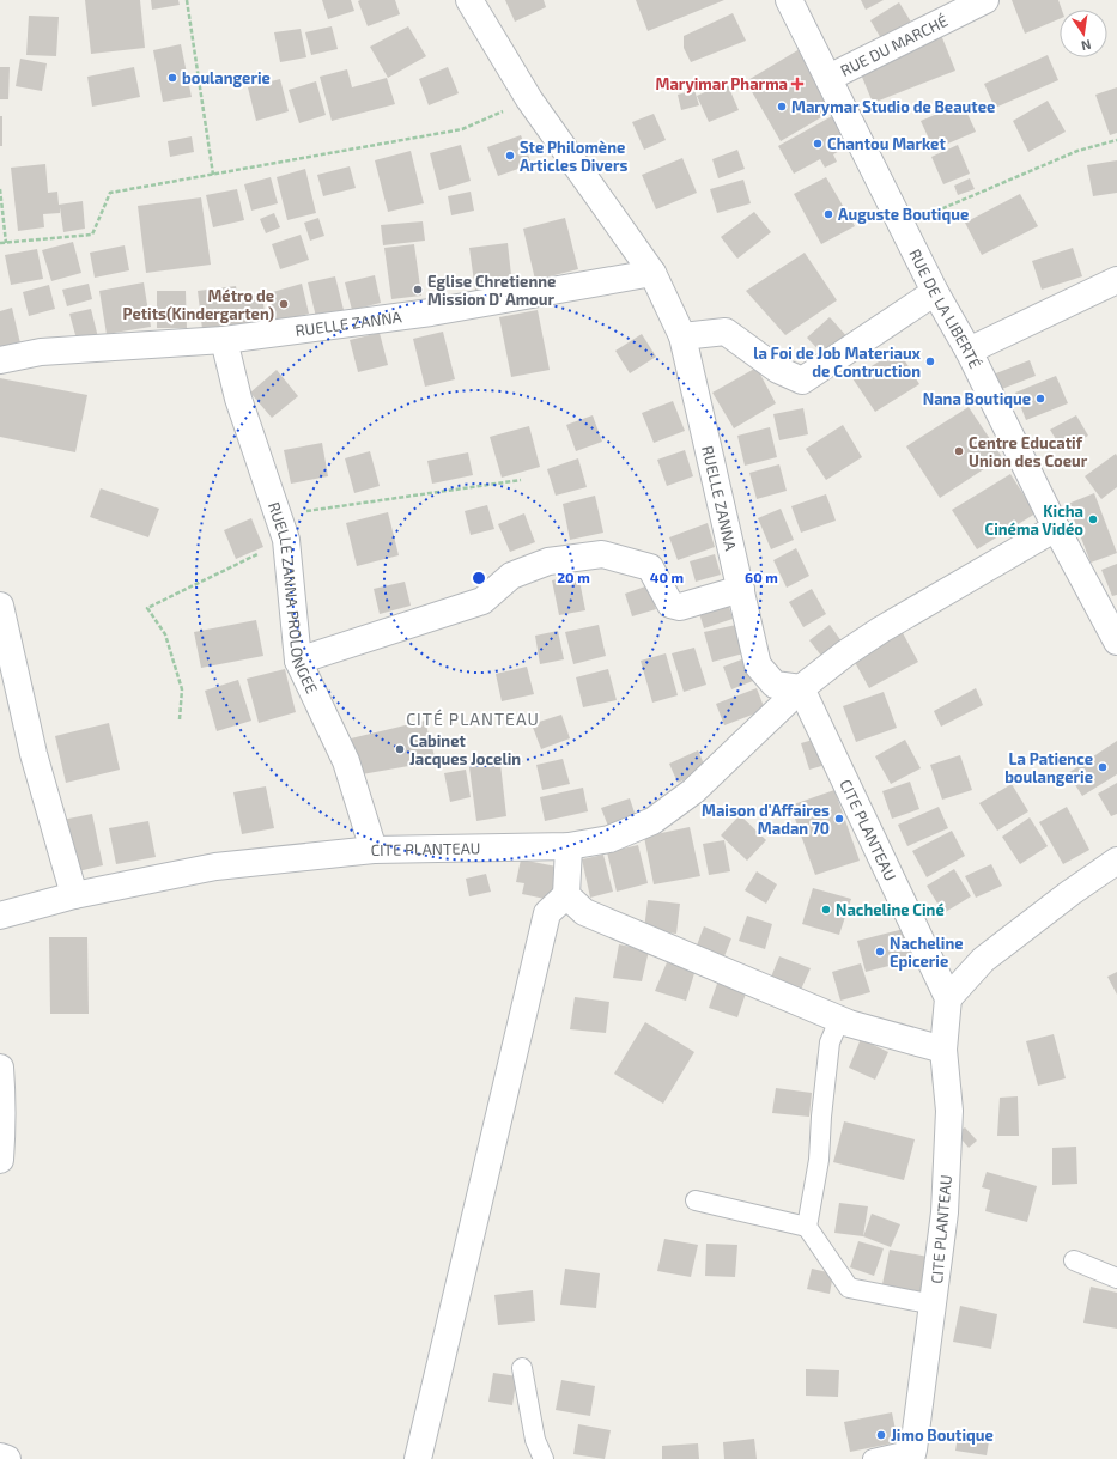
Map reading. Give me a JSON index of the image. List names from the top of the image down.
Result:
{
  "streets": {
    "street": [
      "RUE DU MARCHÉ",
      "RUE DE LA LIBERTÉ",
      "RUELLE ZANNA",
      "RUELLE ZANNA PROLONGEE",
      "CITE PLANTEAU"
    ]
  },
  "crossings": [
    ["RUE DU MARCHÉ", "RUE DE LA LIBERTÉ"],
    ["RUE DE LA LIBERTÉ", "CITE PLANTEAU"],
    ["RUELLE ZANNA", "RUELLE ZANNA PROLONGEE"],
    ["RUELLE ZANNA", "CITE PLANTEAU"],
    ["RUELLE ZANNA PROLONGEE", "CITE PLANTEAU"]
  ],
  "districts": ["CITÉ PLANTEAU"],
  "places": {
    "other": [
      "boulangerie",
      "Marymar Studio de Beautee",
      "Chantou Market",
      "Ste Philomène Articles Divers",
      "Auguste Boutique",
      "Eglise Chretienne Mission D' Amour",
      "Métro de Petits(Kindergarten)",
      "la Foi de Job Materiaux de Contruction",
      "Nana Boutique",
      "Centre Educatif Union des Coeur",
      "Kicha Cinéma Vidéo",
      "Cabinet Jacques Jocelin",
      "La Patience boulangerie",
      "Maison d'Affaires Madan 70",
      "Nacheline Ciné",
      "Nacheline Epicerie",
      "Jimo Boutique"
    ],
    "health": ["Maryimar Pharma"]
  },
  "north": "bottom",
  "rings": ["20 m", "40 m", "60 m"]
}
